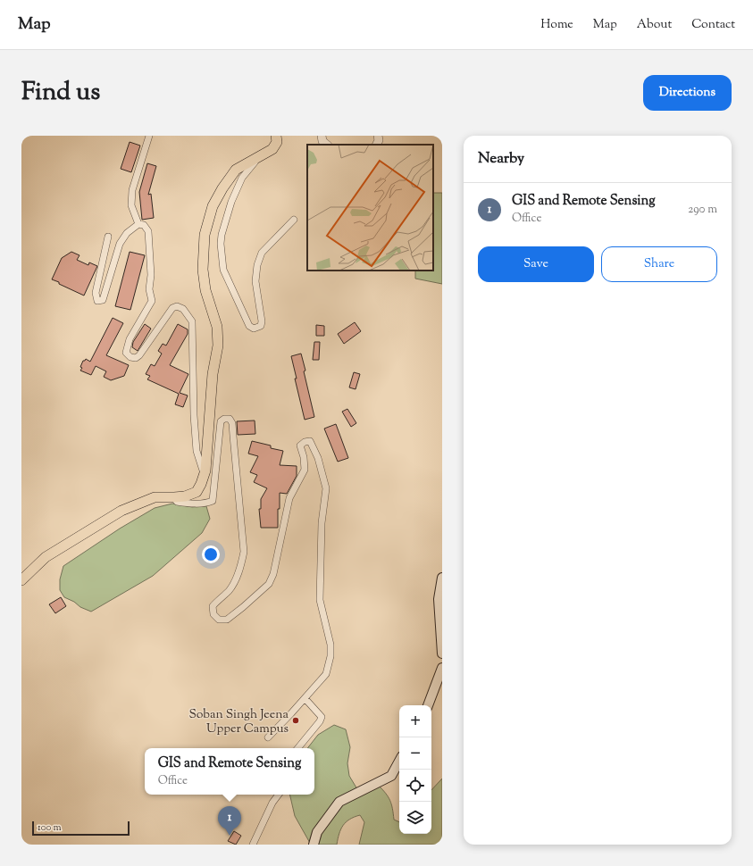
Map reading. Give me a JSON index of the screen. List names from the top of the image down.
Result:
{
  "places": ["Soban Singh Jeena Upper Campus"],
  "scale_bar": "100 m",
  "page": {
    "header": "Map",
    "nav": [
      "Home",
      "Map",
      "About",
      "Contact"
    ],
    "title": "Find us",
    "buttons": [
      "Directions",
      ["Save", "Share"]
    ],
    "heading": "Nearby",
    "list": [
      {
        "mark": "1",
        "name": "GIS and Remote Sensing",
        "note": "Office",
        "value": "290 m"
      }
    ],
    "map_buttons": ["+", "−"],
    "popup": ["GIS and Remote Sensing", "Office"],
    "pins": "1",
    "scale": "100 m"
  }
}
